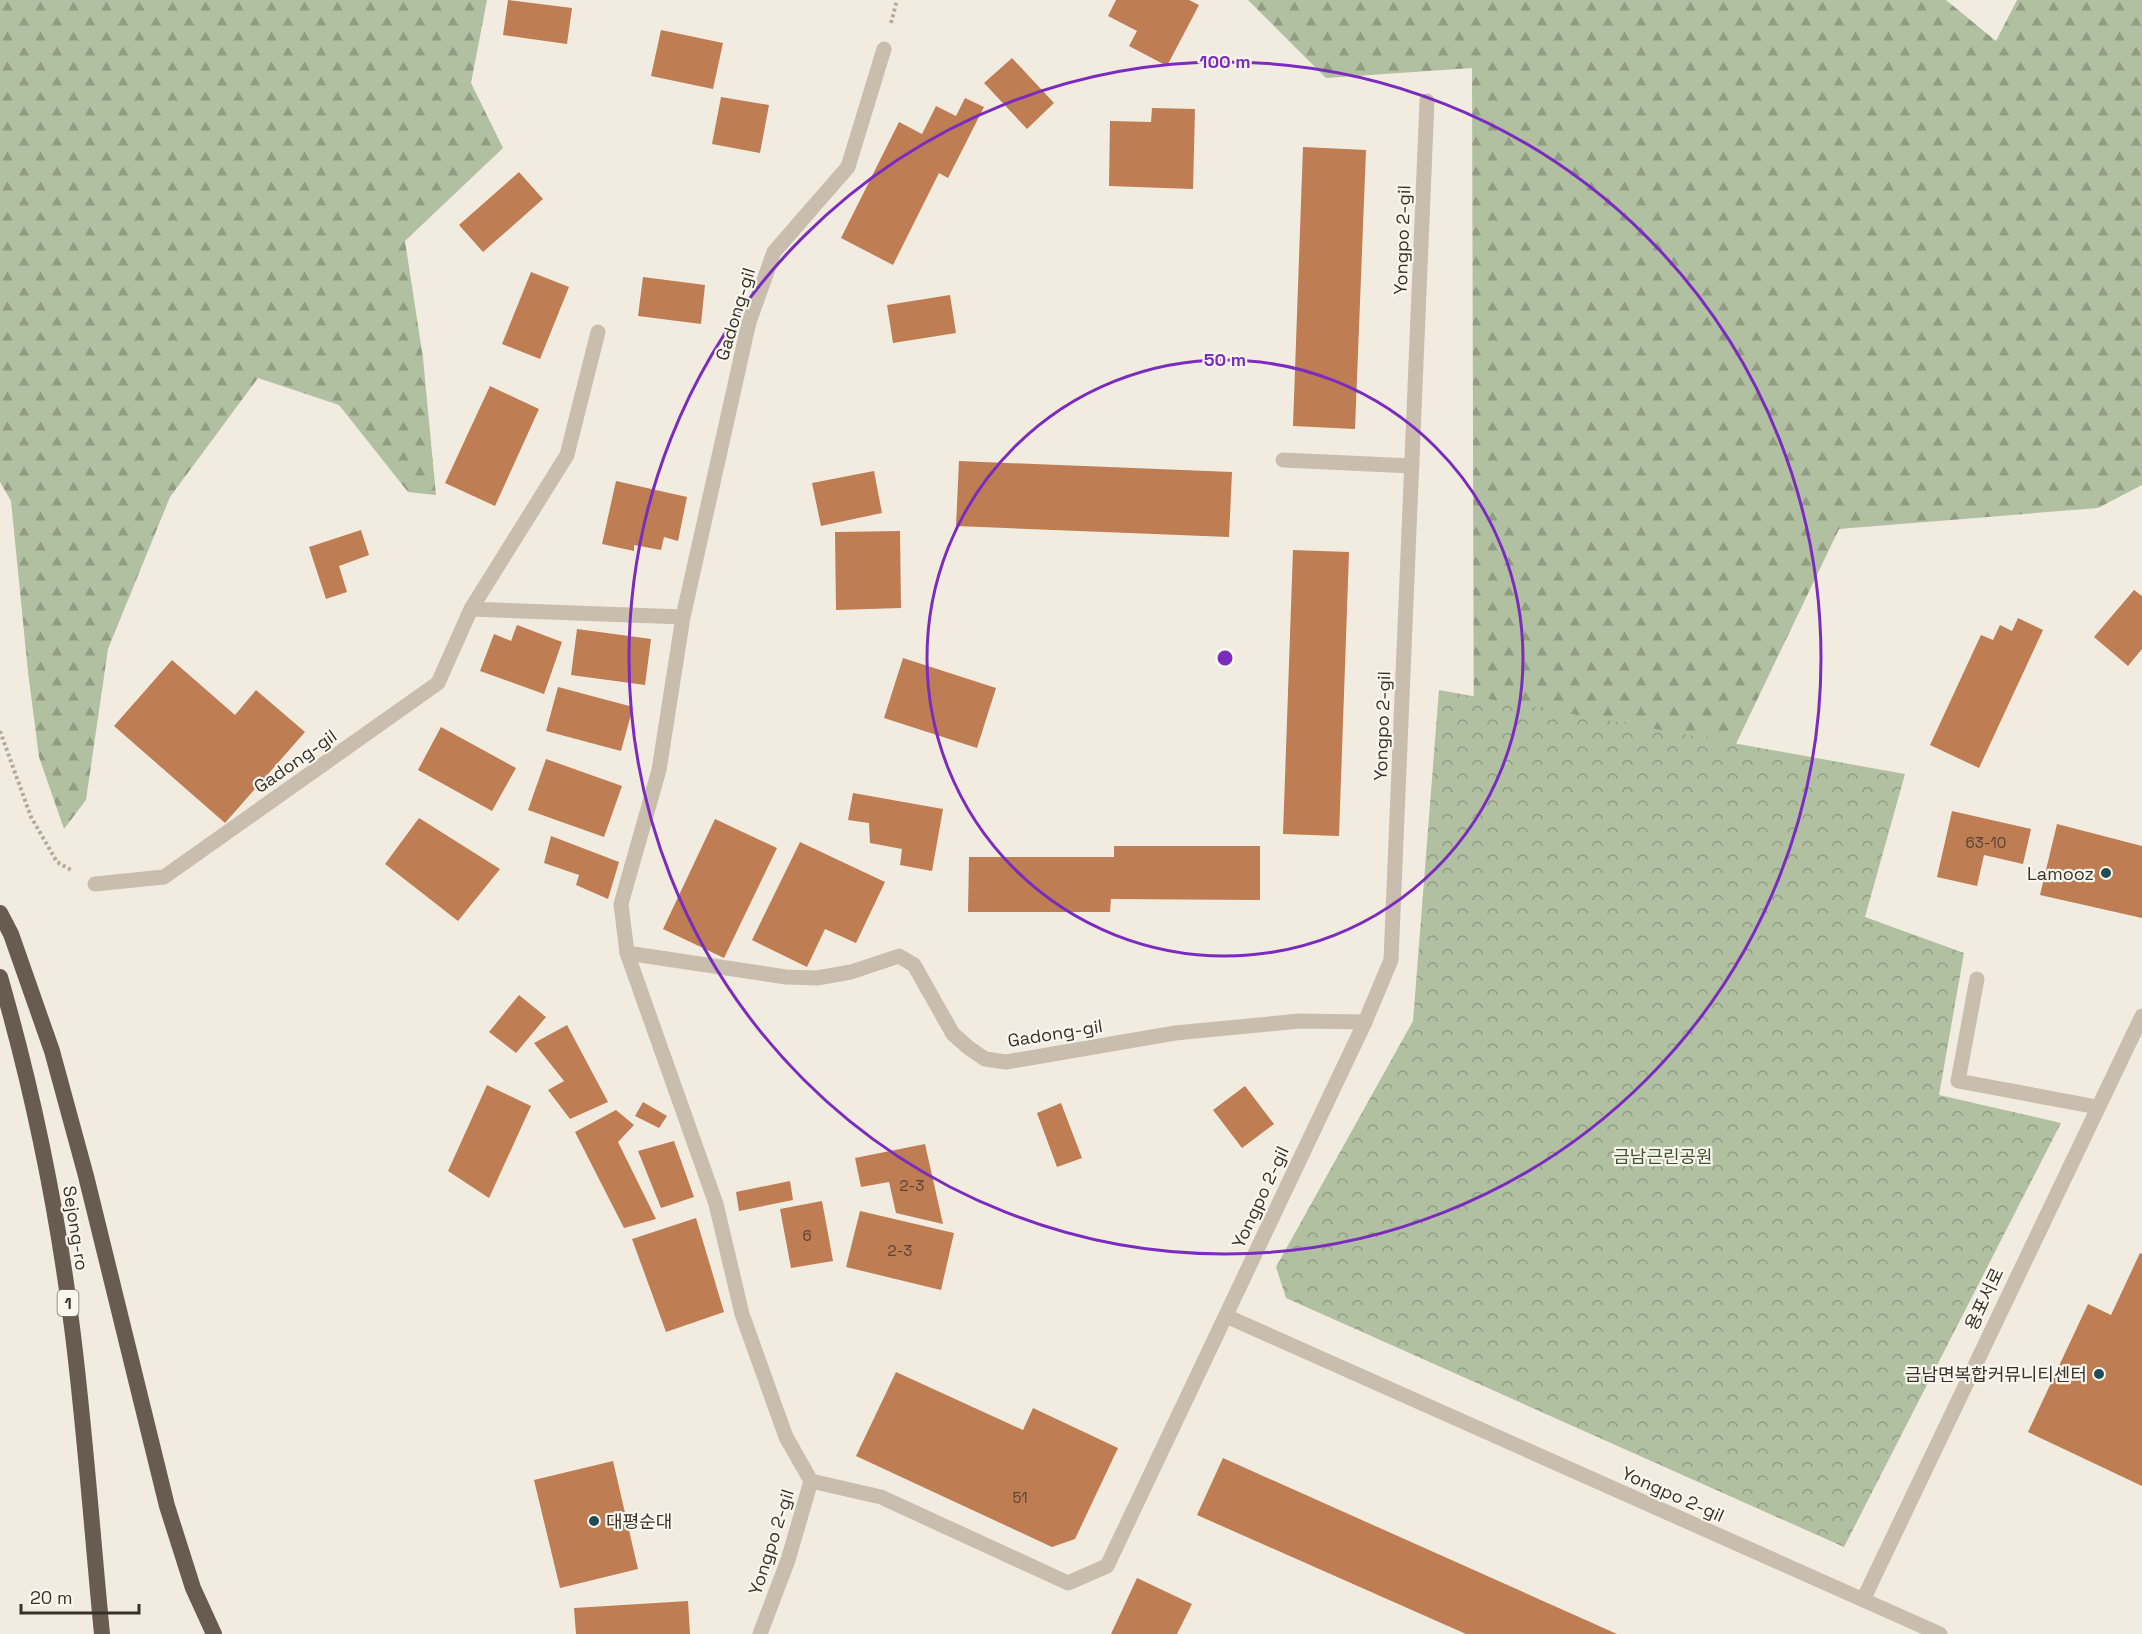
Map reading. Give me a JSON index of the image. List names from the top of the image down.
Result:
{
  "streets": {
    "highway": ["Sejong-ro", "1"],
    "street": ["Yongpo 2-gil", "Gadong-gil", "용포서로"]
  },
  "crossings": [
    ["Yongpo 2-gil", "Gadong-gil"],
    ["Yongpo 2-gil", "용포서로"]
  ],
  "parks": ["금남근린공원"],
  "places": ["Lamooz", "금남면복합커뮤니티센터", "대평순대"],
  "house_numbers": [
    "63-10",
    "2-3",
    "6",
    "2-3",
    "51"
  ],
  "scale_bar": "20 m",
  "rings": ["100 m", "50 m"]
}
